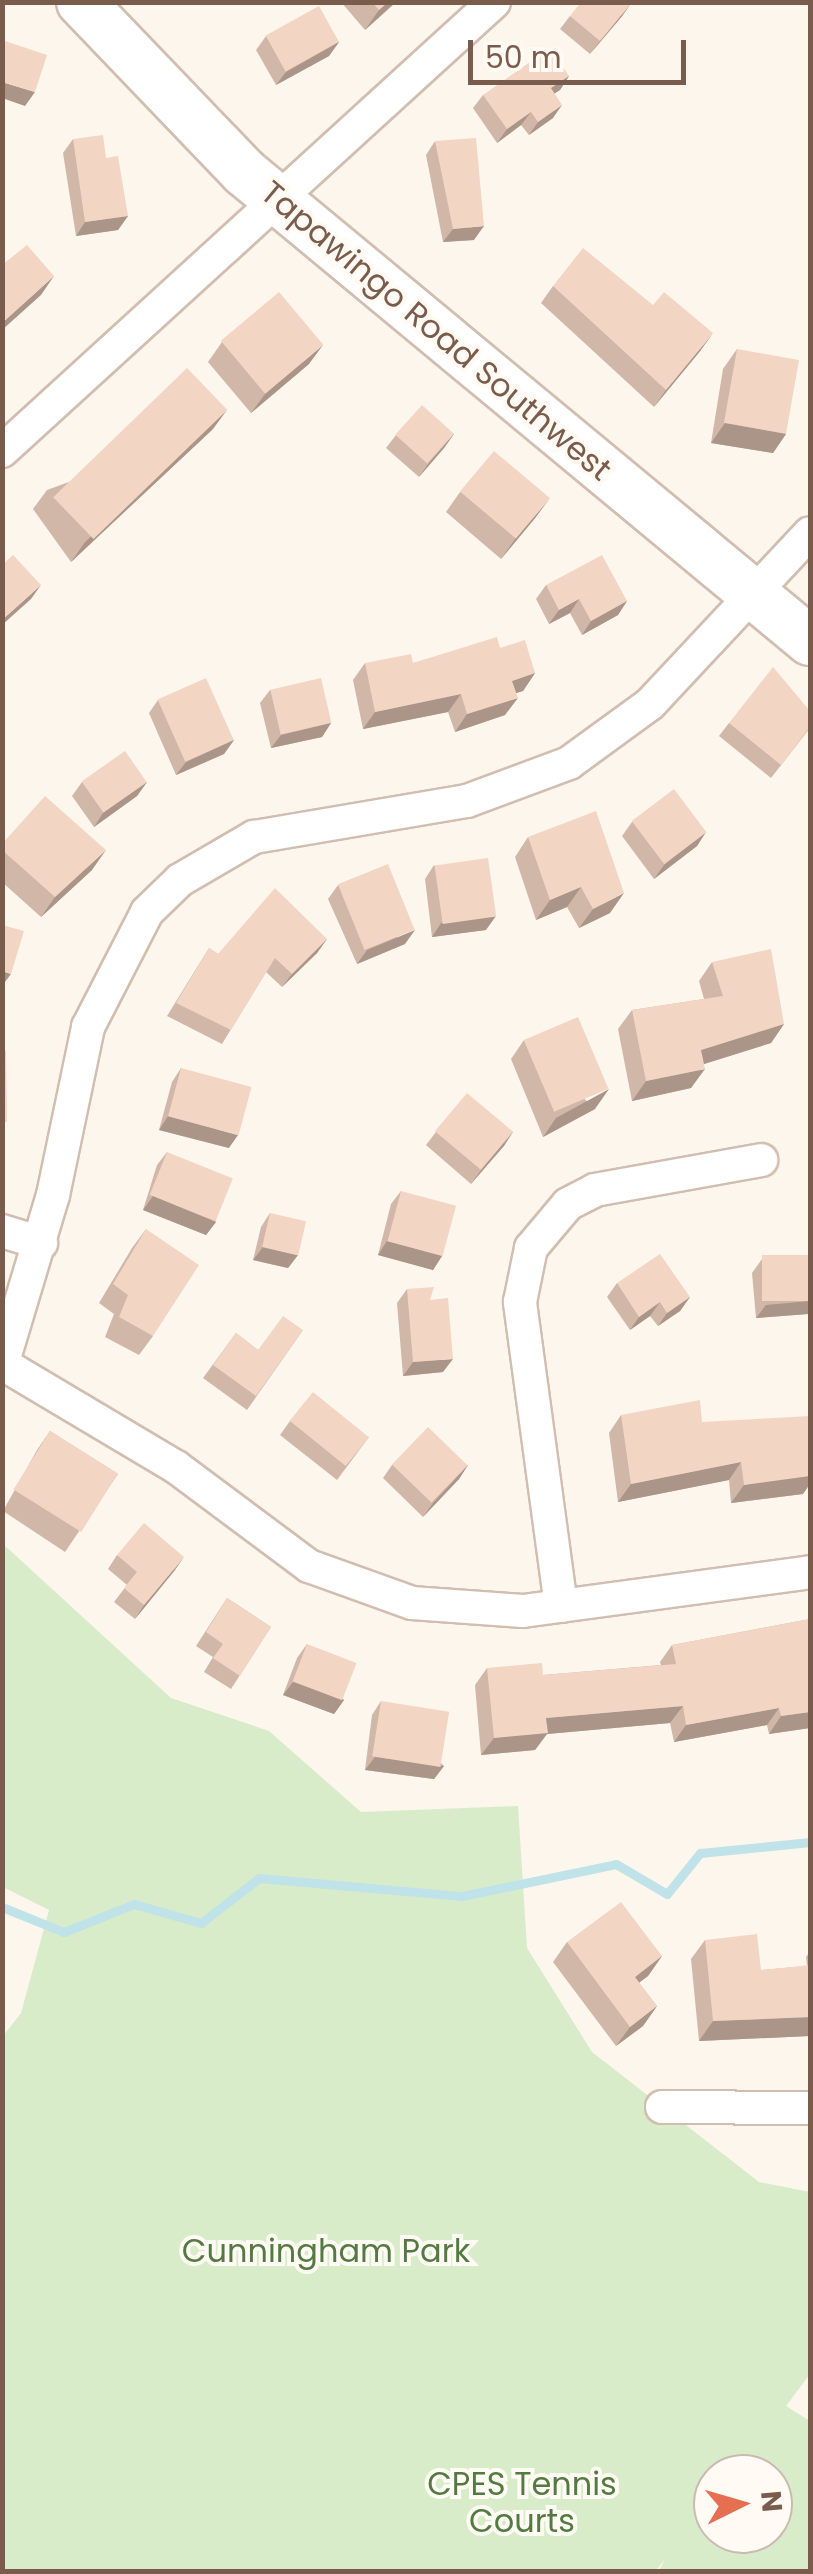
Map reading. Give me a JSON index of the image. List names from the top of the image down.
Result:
{
  "streets": {
    "street": ["Tapawingo Road Southwest"]
  },
  "parks": ["Cunningham Park", "CPES Tennis Courts"],
  "scale_bar": "50 m",
  "north": "right"
}
